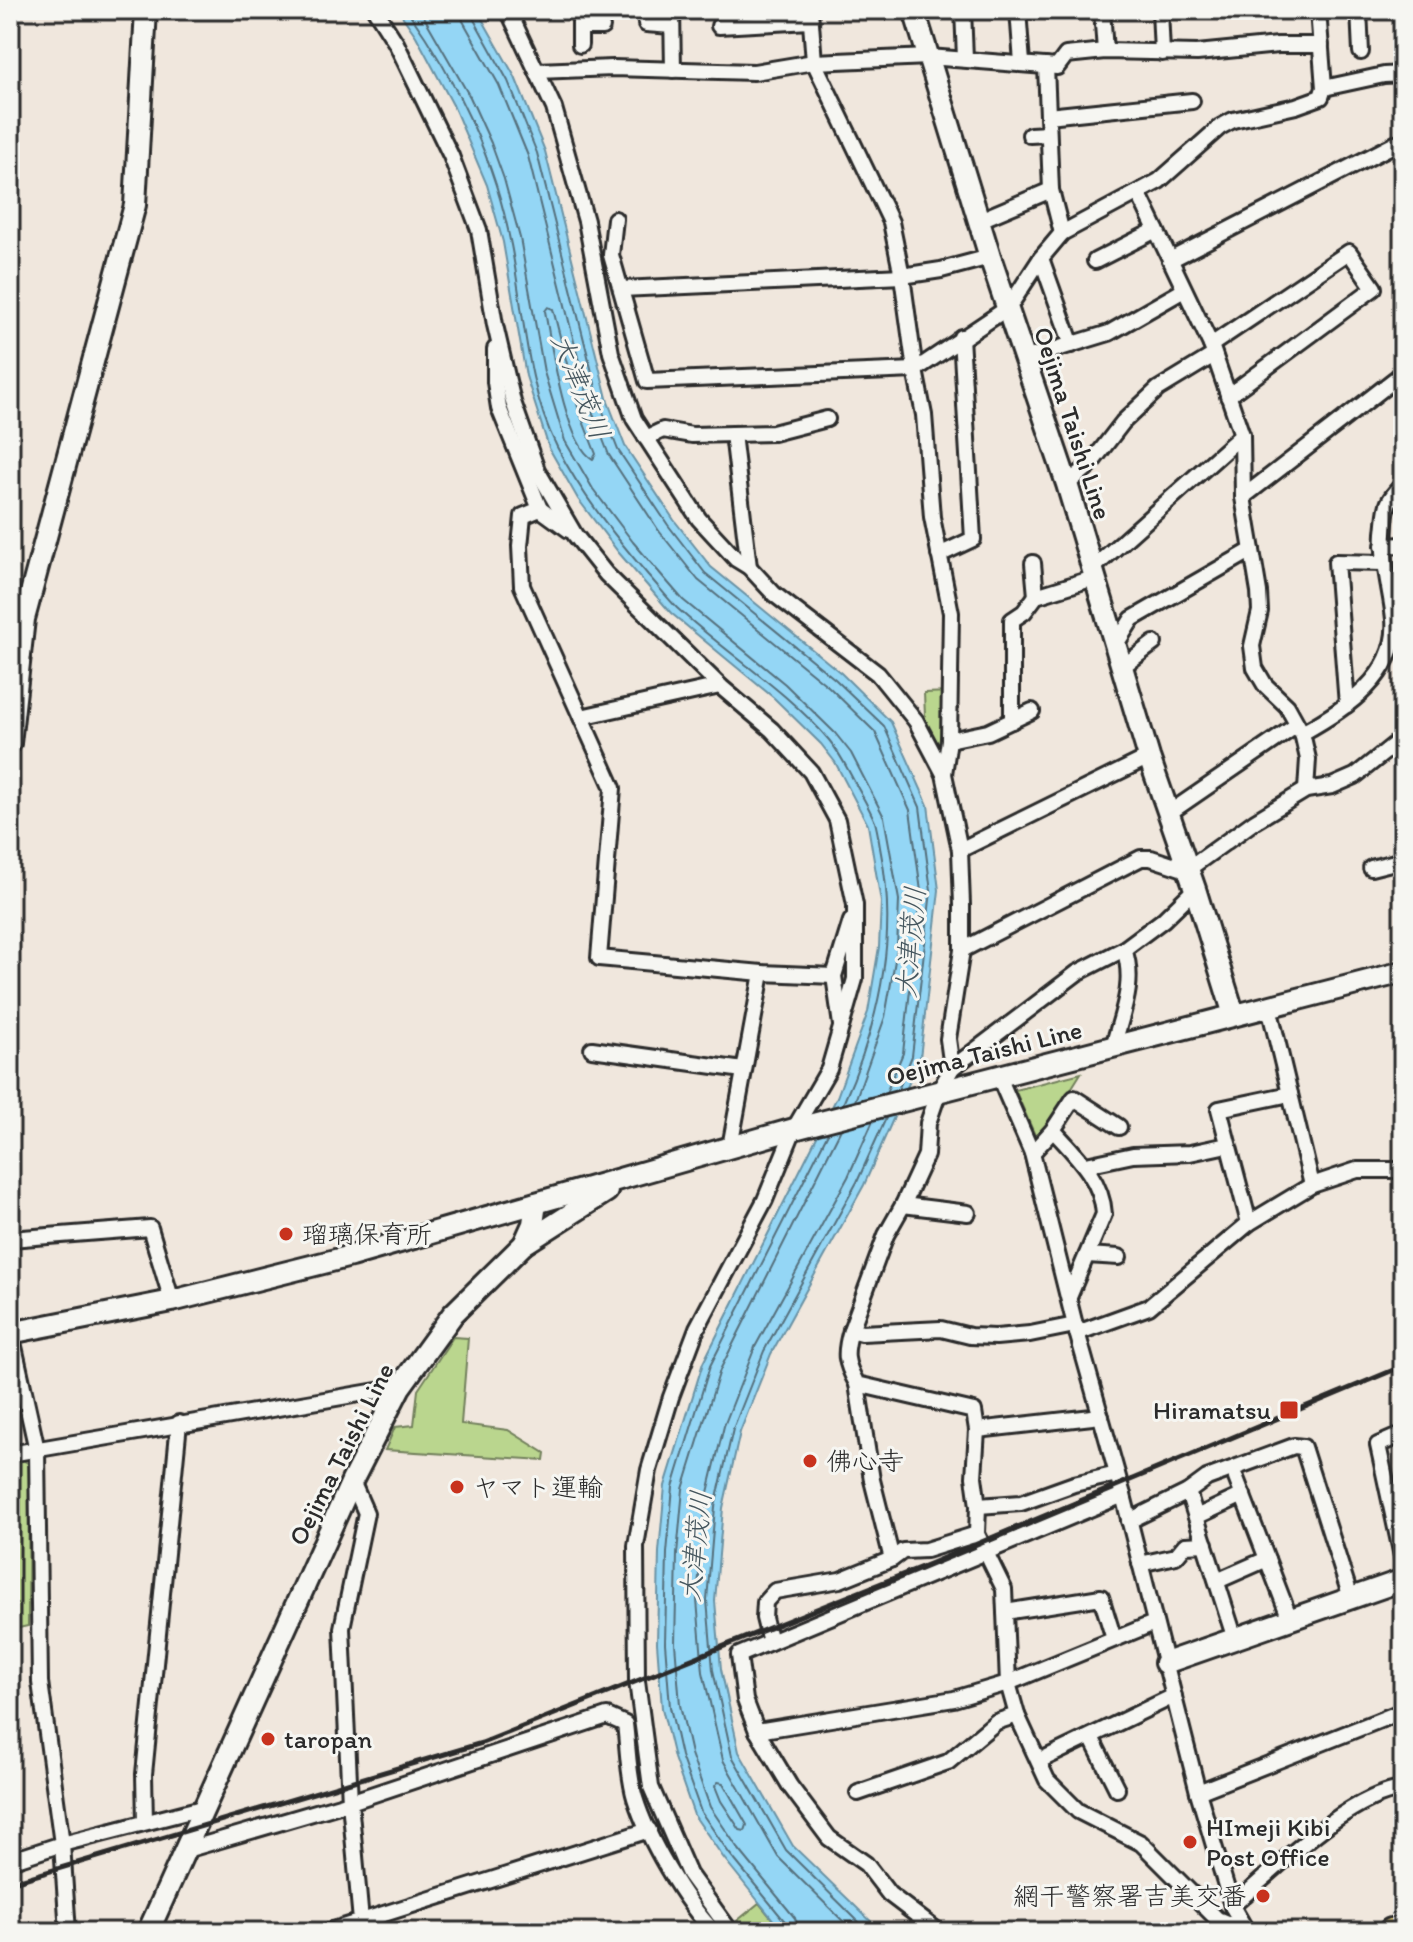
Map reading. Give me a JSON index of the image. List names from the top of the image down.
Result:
{
  "streets": {
    "main road": ["Oejima Taishi Line"]
  },
  "water": ["大津茂川"],
  "places": {
    "other": [
      "瑠璃保育所",
      "佛心寺",
      "ヤマト運輸",
      "taropan",
      "HImeji Kibi Post Office",
      "網干警察署吉美交番"
    ],
    "transit": ["Hiramatsu"]
  }
}
